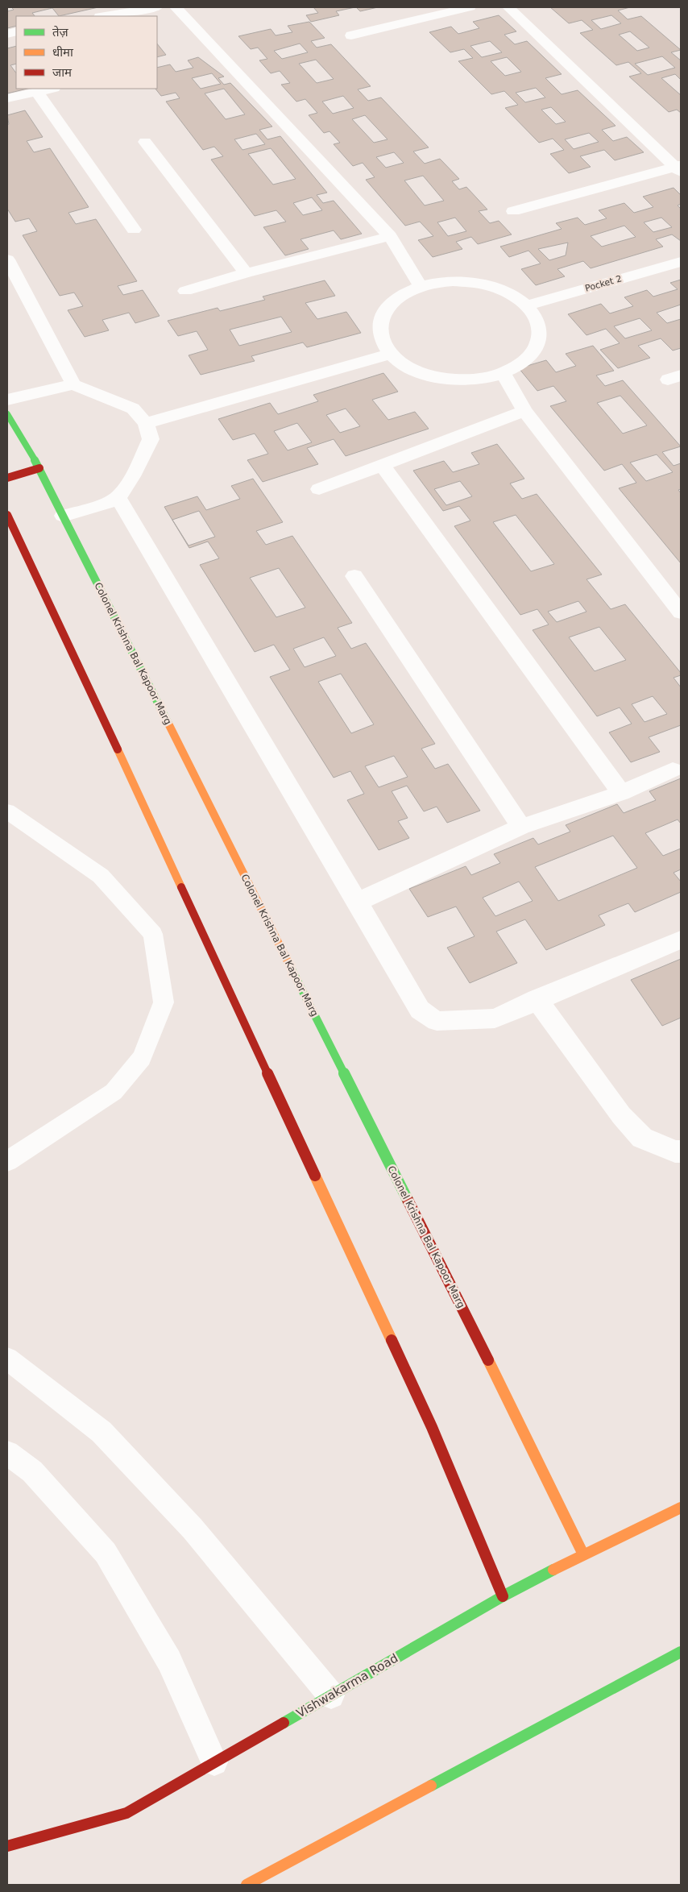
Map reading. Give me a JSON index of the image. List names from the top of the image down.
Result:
{
  "streets": {
    "street": ["Pocket 2", "Colonel Krishna Bal Kapoor Marg", "Vishwakarma Road"]
  },
  "crossings": [
    ["Colonel Krishna Bal Kapoor Marg", "Vishwakarma Road"]
  ],
  "legend": ["तेज़", "धीमा", "जाम"]
}
